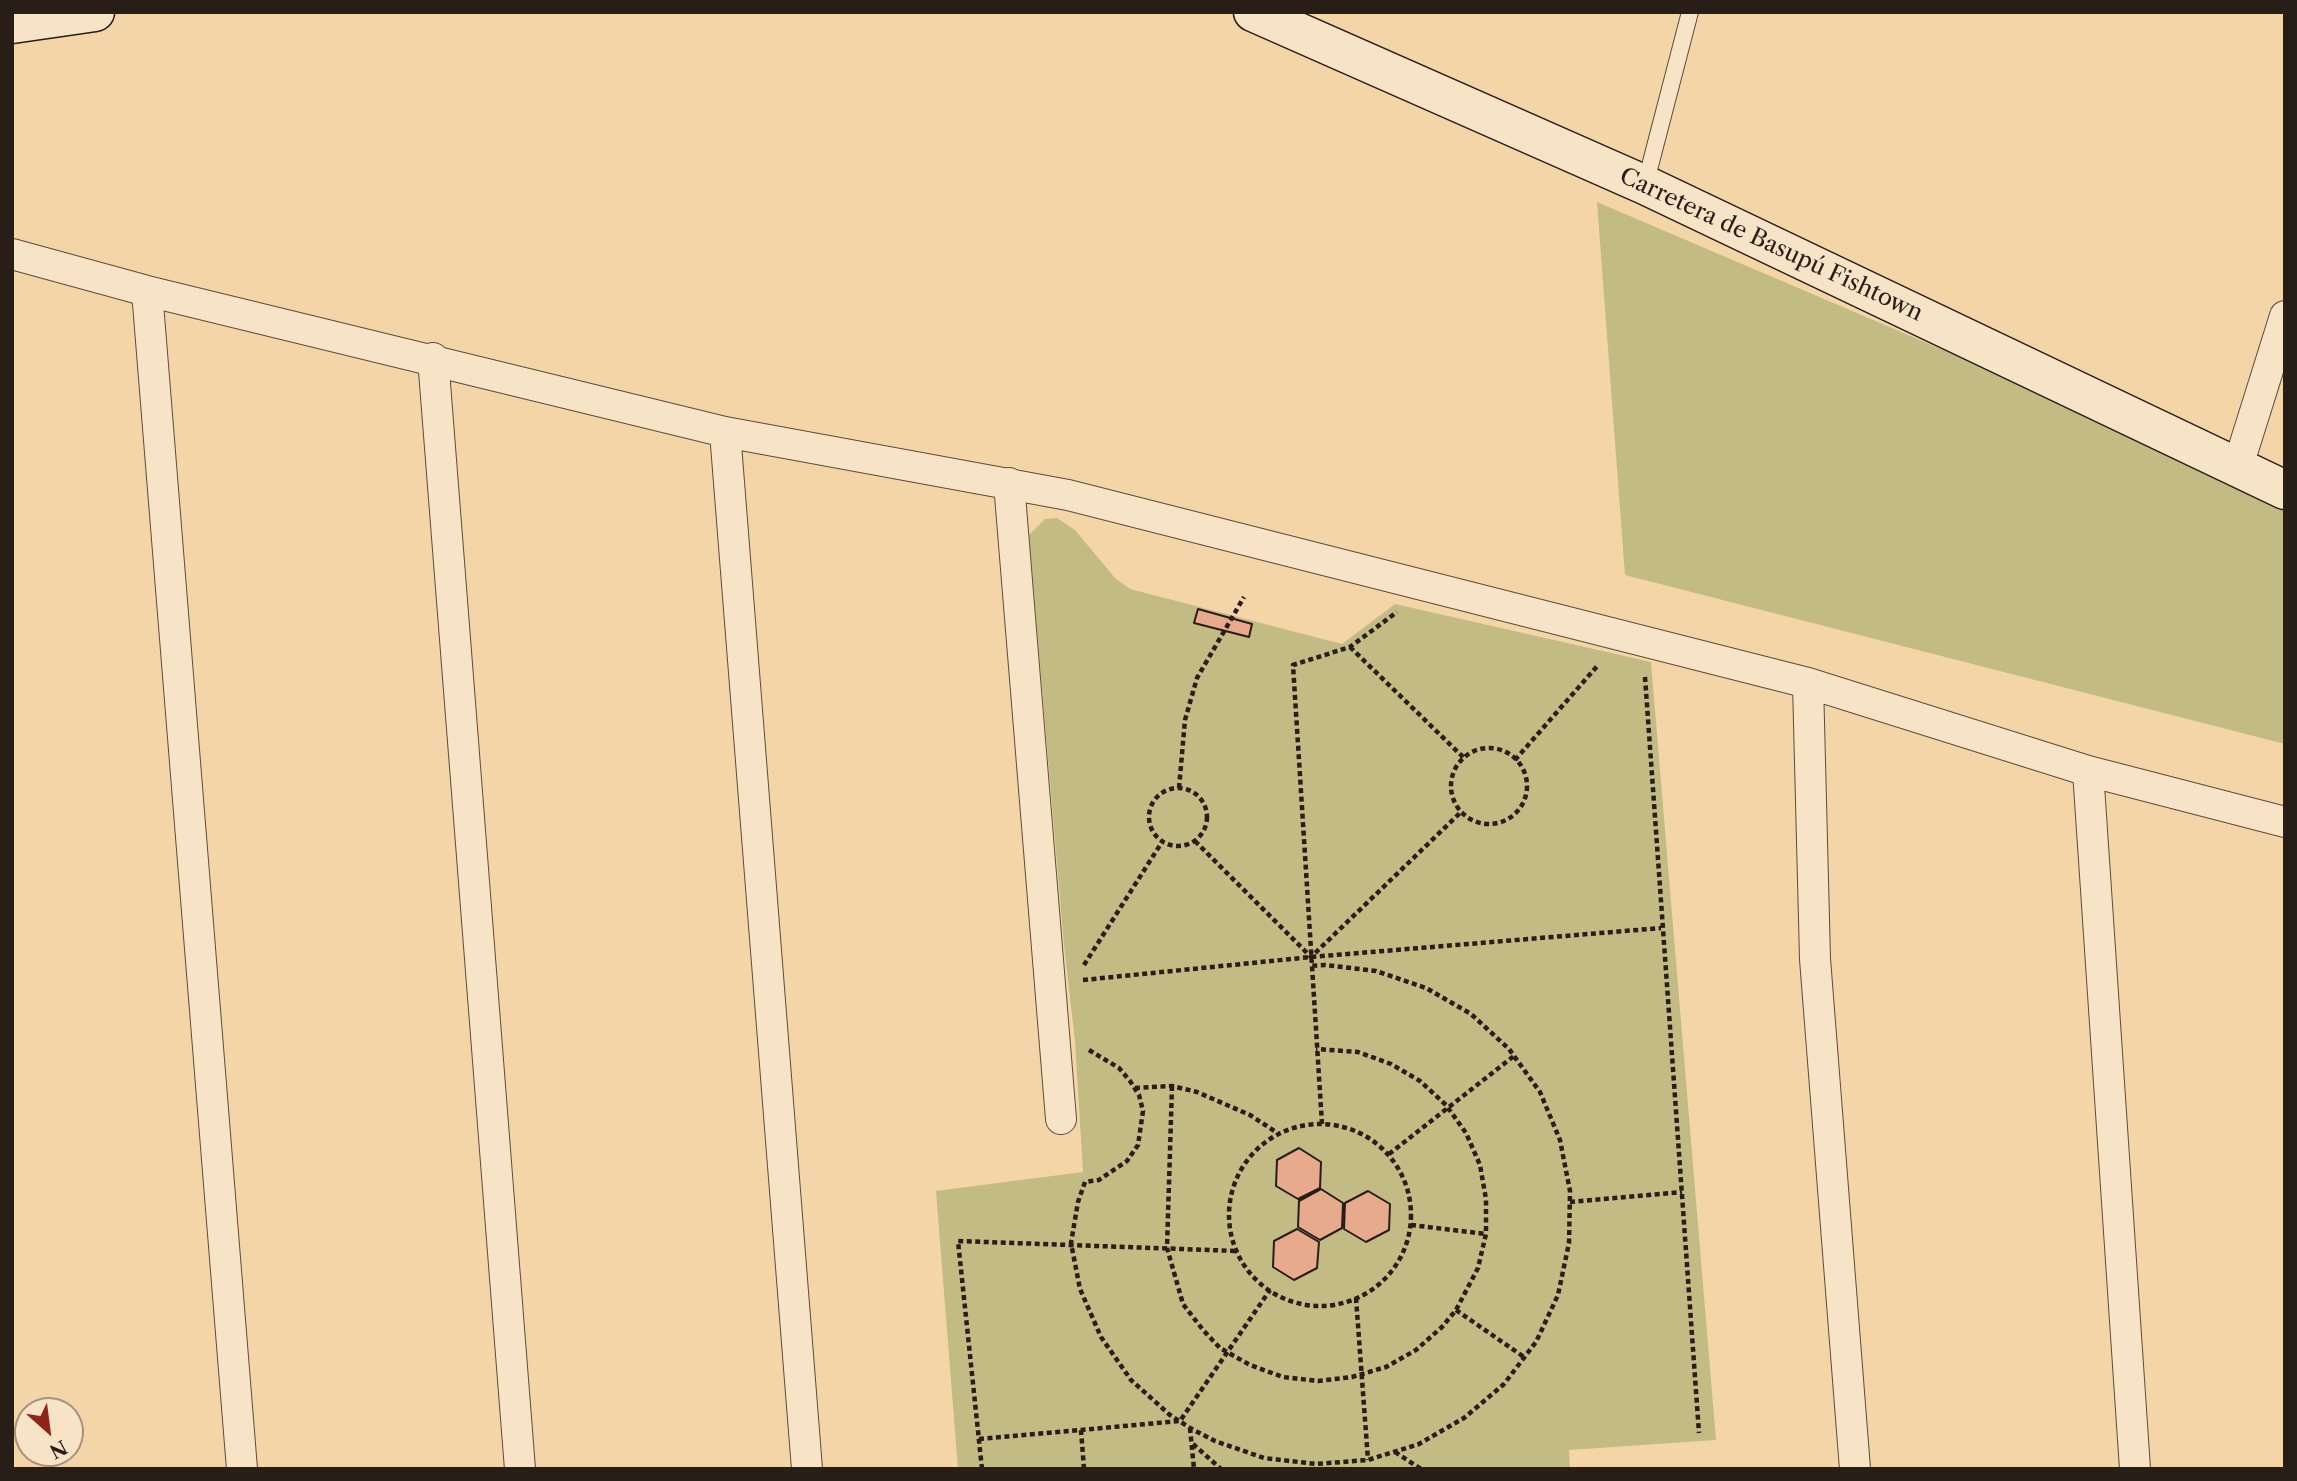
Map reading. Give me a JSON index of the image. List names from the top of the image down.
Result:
{
  "streets": {
    "street": ["Carretera de Basupú Fishtown"]
  },
  "north": "bottom right"
}
